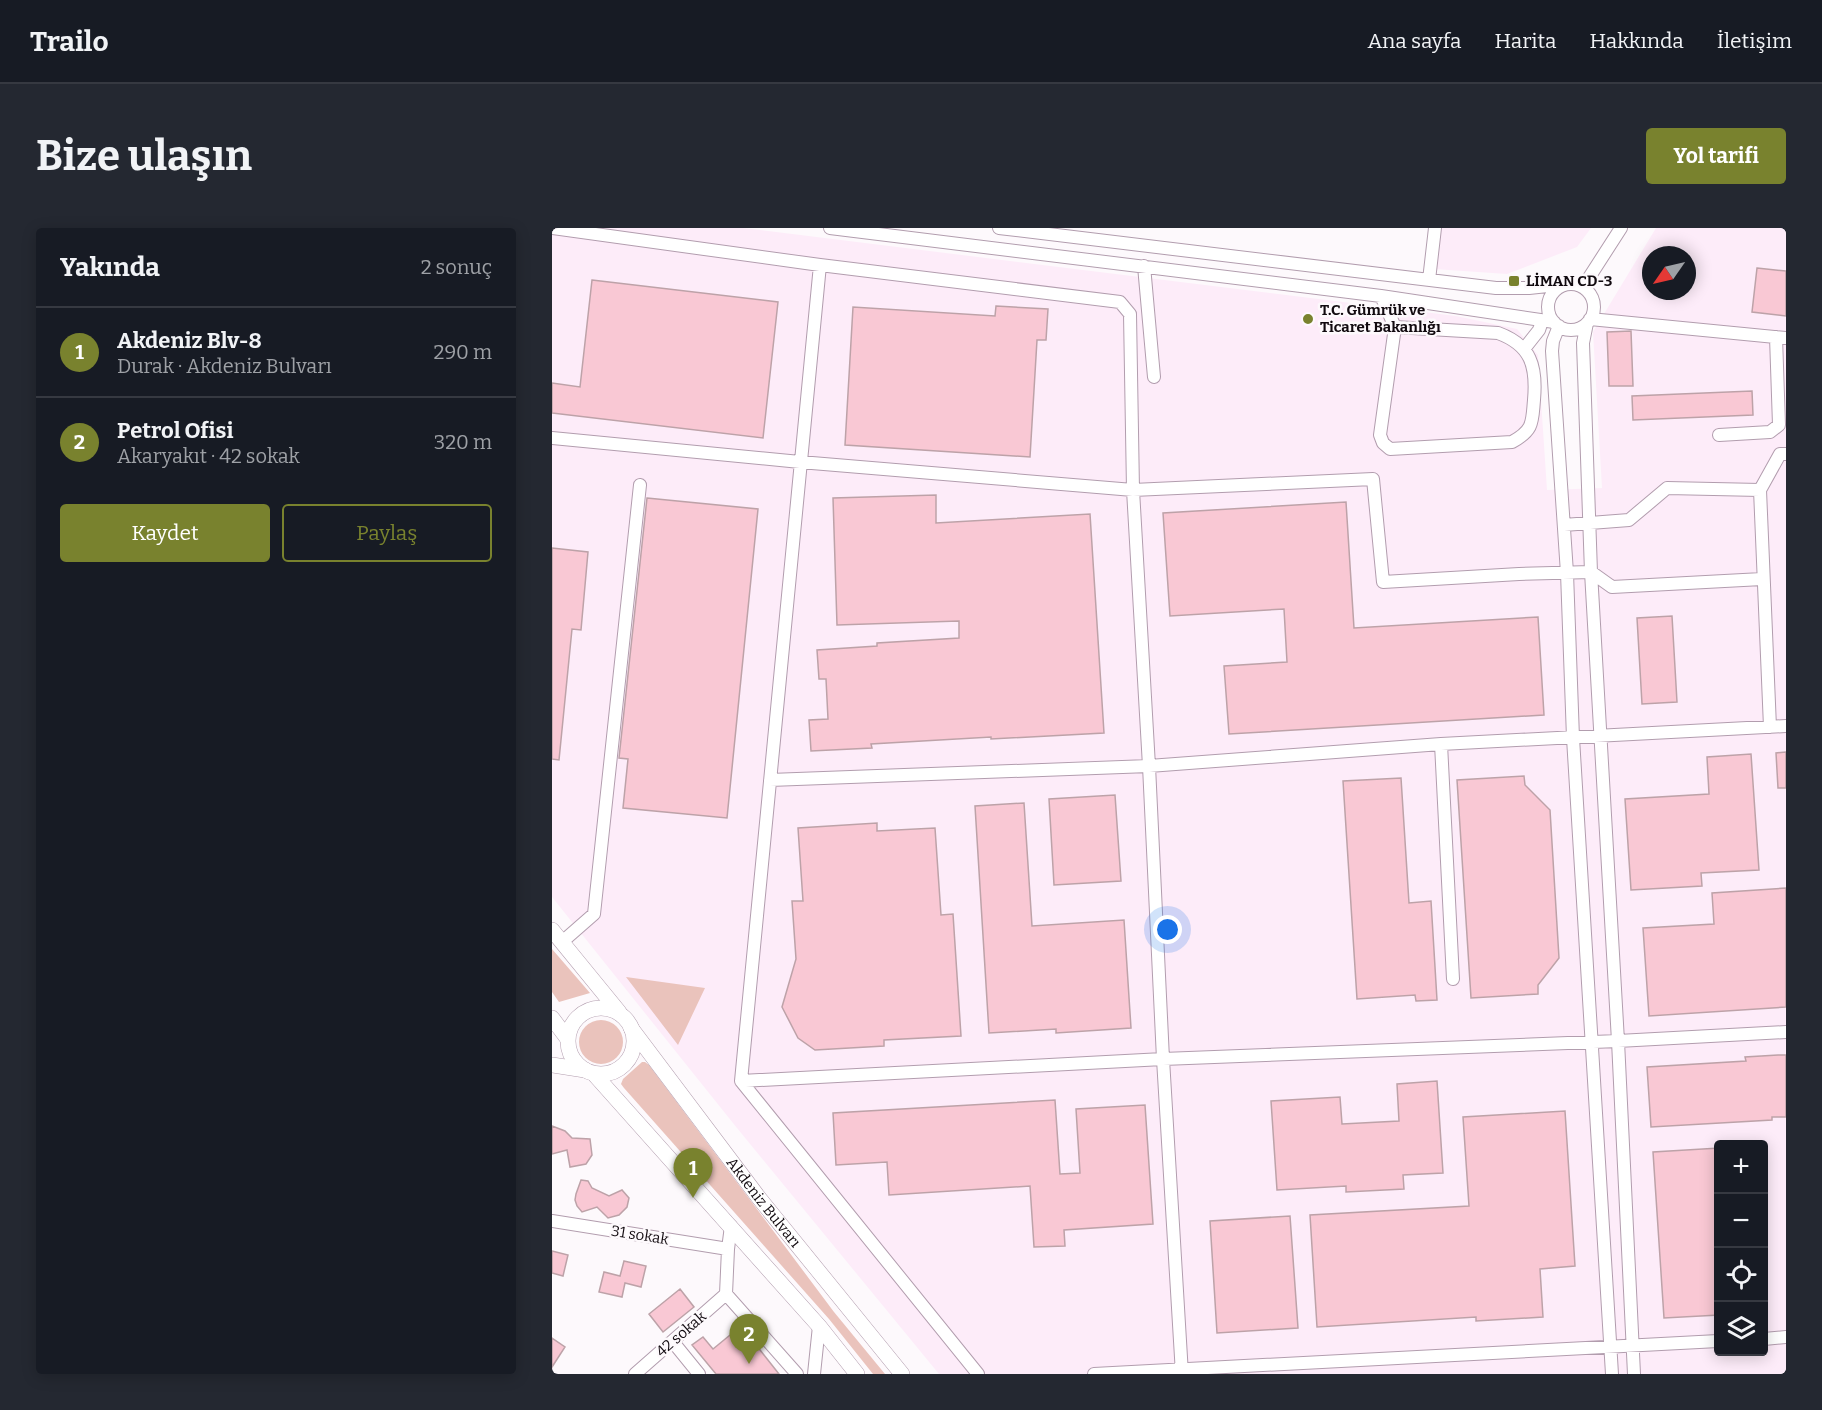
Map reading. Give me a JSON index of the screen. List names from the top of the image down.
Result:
{
  "streets": {
    "main road": ["Akdeniz Bulvarı"],
    "street": ["31 sokak", "42 sokak"]
  },
  "places": {
    "transit": ["LİMAN CD-3"],
    "other": ["T.C. Gümrük ve Ticaret Bakanlığı"]
  },
  "north": "bottom left",
  "page": {
    "header": "Trailo",
    "nav": [
      "Ana sayfa",
      "Harita",
      "Hakkında",
      "İletişim"
    ],
    "buttons": [
      "Yol tarifi",
      ["Kaydet", "Paylaş"]
    ],
    "title": "Bize ulaşın",
    "heading": ["Yakında", "2 sonuç"],
    "list": [
      {
        "mark": "1",
        "name": "Akdeniz Blv-8",
        "note": "Durak · Akdeniz Bulvarı",
        "value": "290 m"
      },
      {
        "mark": "2",
        "name": "Petrol Ofisi",
        "note": "Akaryakıt · 42 sokak",
        "value": "320 m"
      }
    ],
    "map_buttons": ["+", "−"],
    "pins": ["1", "2"]
  }
}
